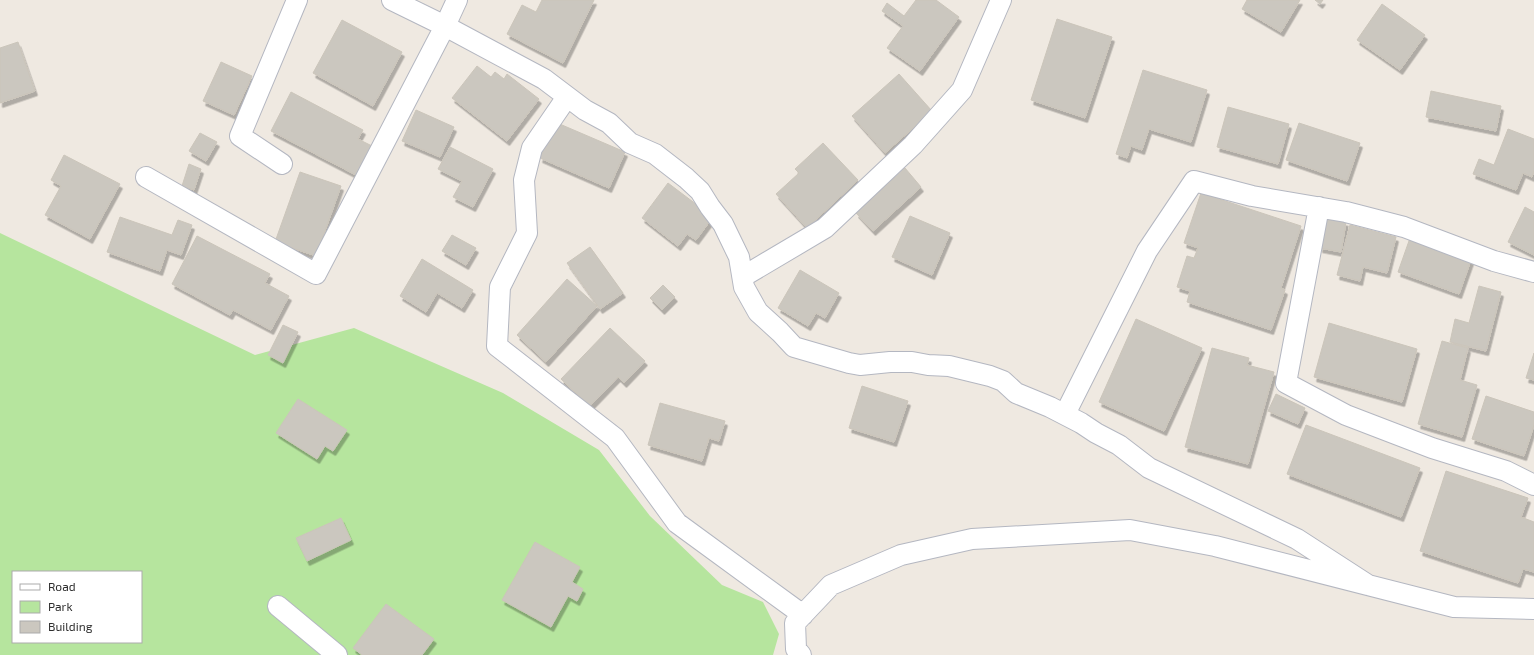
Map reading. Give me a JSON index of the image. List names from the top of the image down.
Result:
{
  "legend": ["Road", "Park", "Building"]
}
